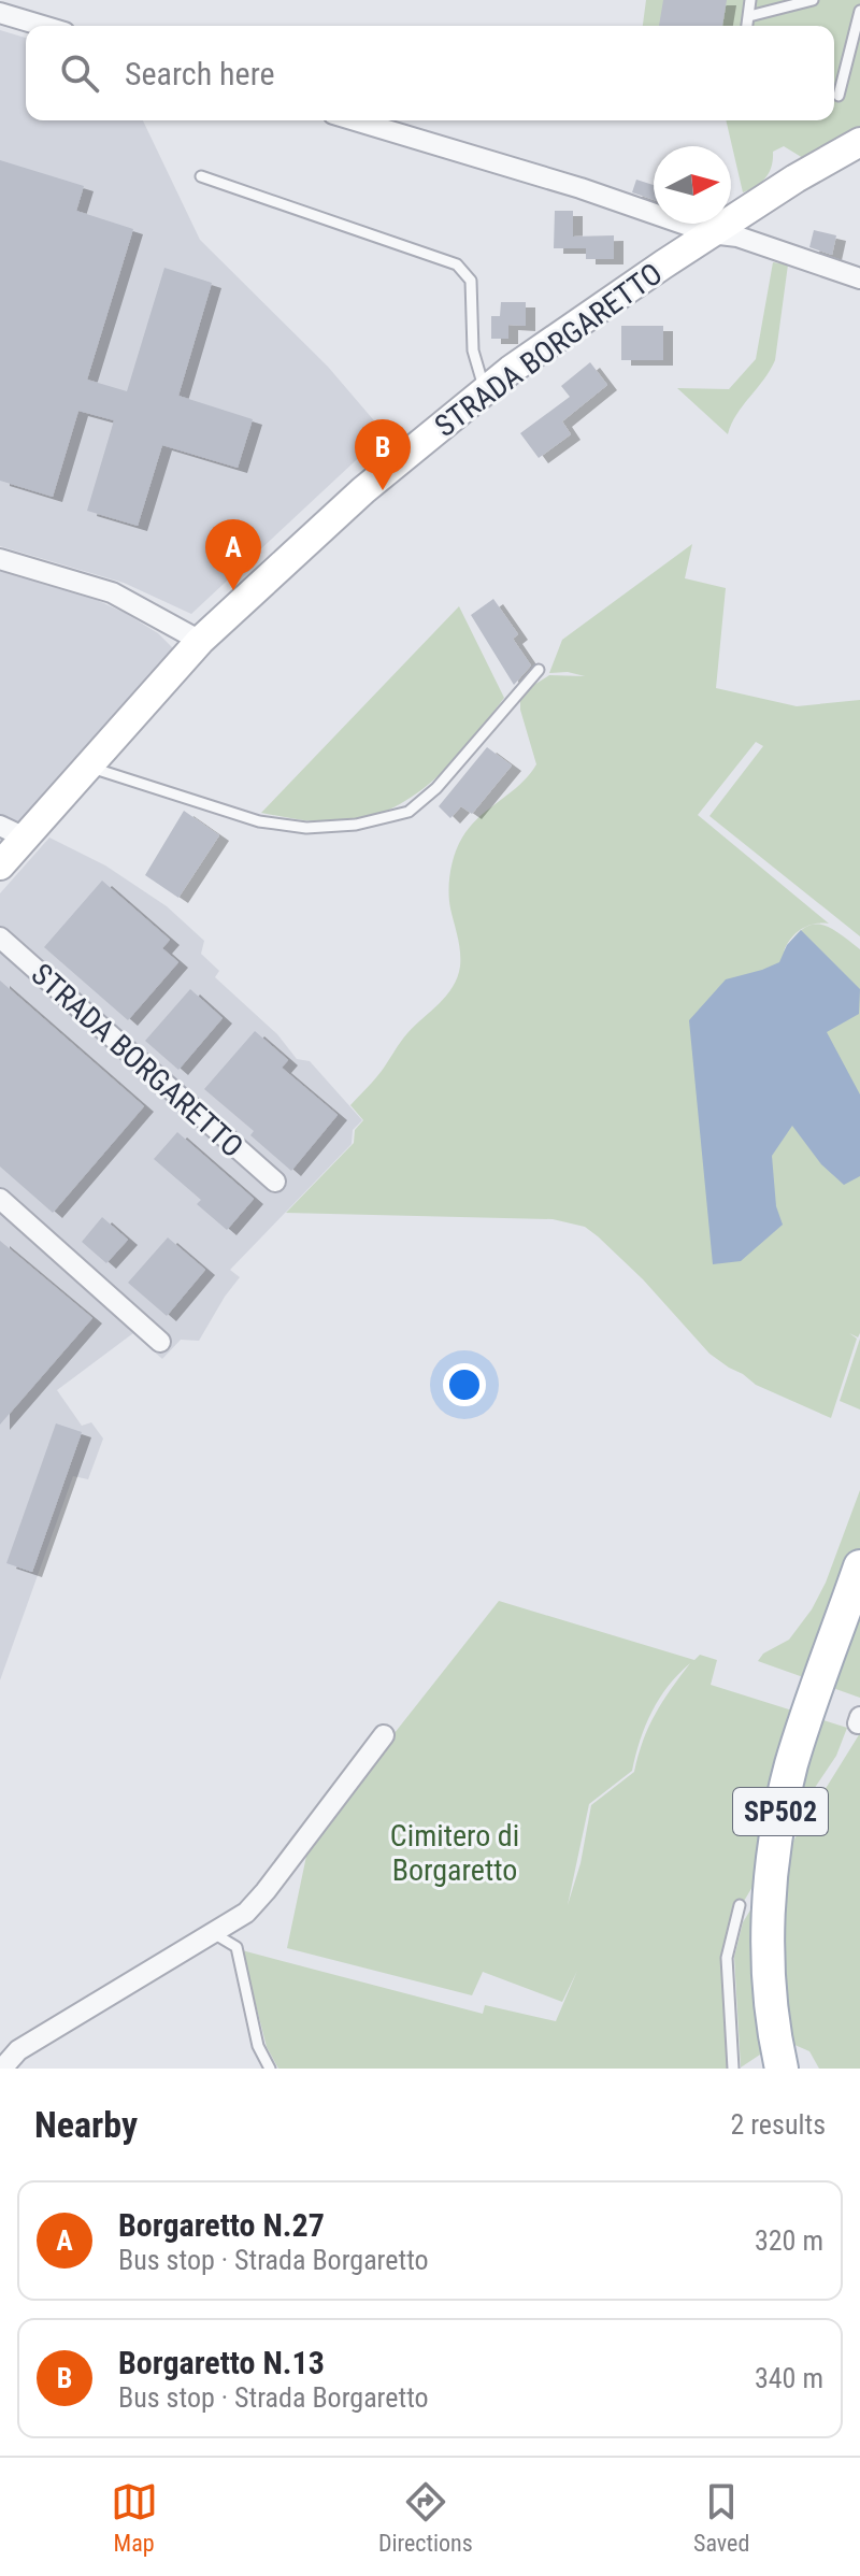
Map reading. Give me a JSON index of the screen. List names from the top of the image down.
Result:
{
  "streets": {
    "main road": ["SP502"],
    "street": ["STRADA BORGARETTO"]
  },
  "parks": ["Cimitero di Borgaretto"],
  "north": "right",
  "page": {
    "search": "Search here",
    "pins": ["B", "A"],
    "heading": ["Nearby", "2 results"],
    "list": [
      {
        "mark": "A",
        "name": "Borgaretto N.27",
        "note": "Bus stop · Strada Borgaretto",
        "value": "320 m"
      },
      {
        "mark": "B",
        "name": "Borgaretto N.13",
        "note": "Bus stop · Strada Borgaretto",
        "value": "340 m"
      }
    ],
    "nav": ["Map", "Directions", "Saved"]
  }
}
